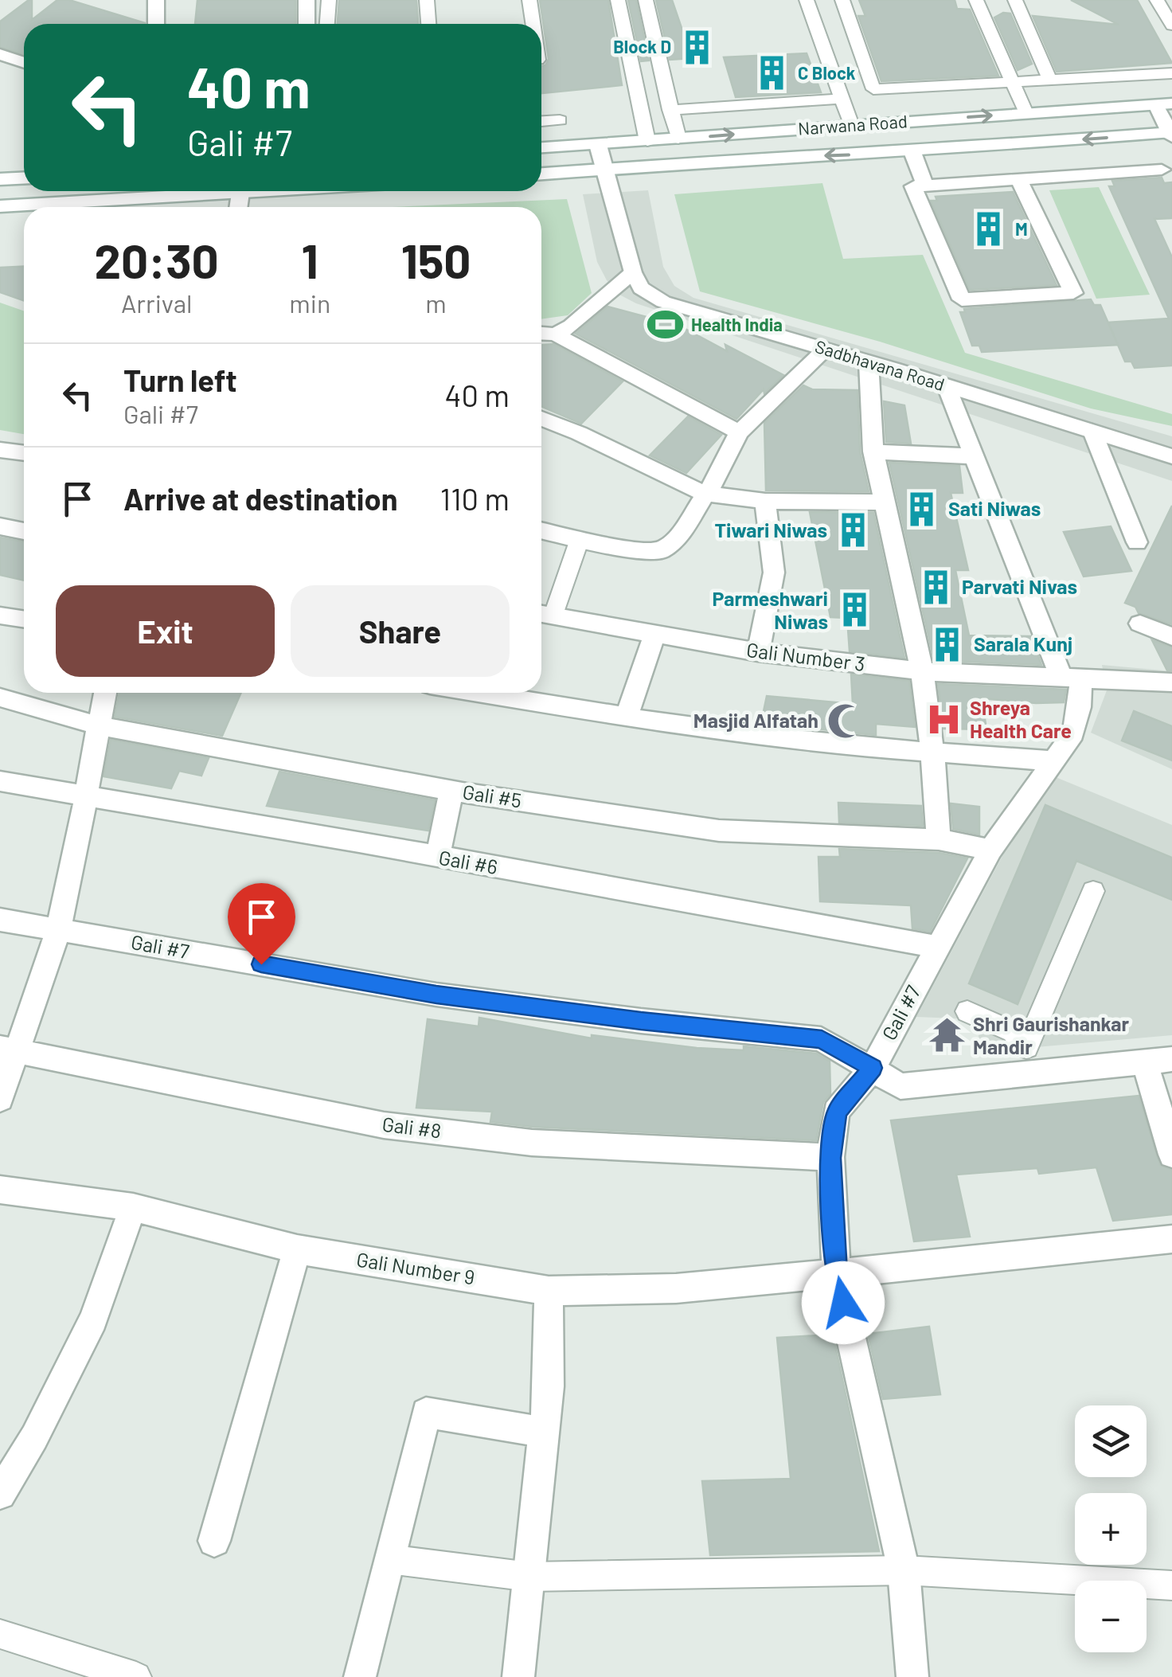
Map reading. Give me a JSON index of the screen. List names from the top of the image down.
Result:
{
  "streets": {
    "street": [
      "Narwana Road",
      "Sadbhavana Road",
      "Gali Number 3",
      "Gali #5",
      "Gali #6",
      "Gali #7",
      "Gali #8",
      "Gali Number 9"
    ]
  },
  "crossings": [
    ["Narwana Road", "Sadbhavana Road"],
    ["Gali Number 3", "Gali #7"],
    ["Gali #5", "Gali #7"],
    ["Gali #6", "Gali #7"]
  ],
  "places": {
    "building": [
      "Block D",
      "C Block",
      "M",
      "Sati Niwas",
      "Tiwari Niwas",
      "Parvati Nivas",
      "Parmeshwari Niwas",
      "Sarala Kunj"
    ],
    "sports": ["Health India"],
    "hospital": ["Shreya Health Care"],
    "mosque": ["Masjid Alfatah"],
    "temple": ["Shri Gaurishankar Mandir"]
  },
  "page": {
    "turn": ["40 m", "Gali #7"],
    "eta": [
      "20:30",
      "Arrival",
      "1",
      "min",
      "150",
      "m"
    ],
    "list": [
      {
        "name": "Turn left",
        "note": "Gali #7",
        "value": "40 m"
      },
      {
        "name": "Arrive at destination",
        "value": "110 m"
      }
    ],
    "buttons": ["Exit", "Share"],
    "map_buttons": ["+", "−"]
  }
}
